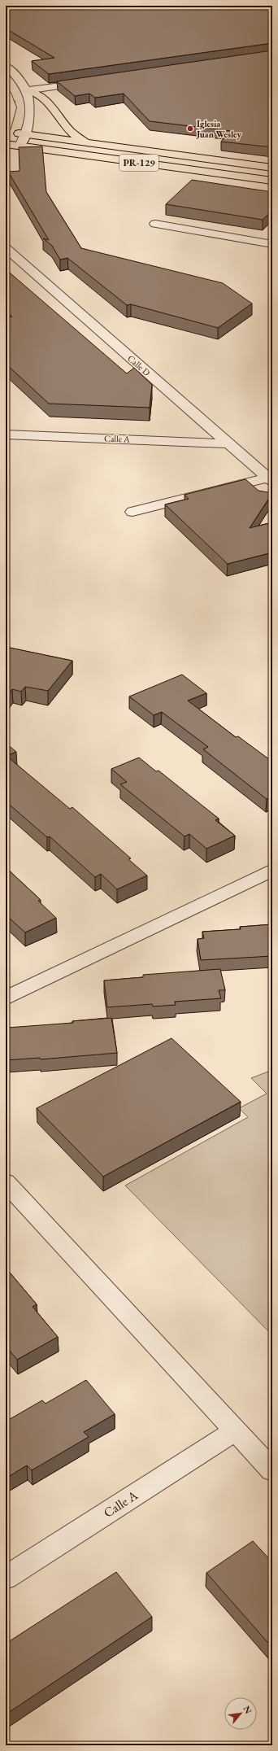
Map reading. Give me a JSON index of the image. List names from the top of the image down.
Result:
{
  "streets": {
    "main road": ["PR-129"],
    "street": ["Calle D", "Calle A"]
  },
  "crossings": [
    ["Calle D", "Calle A"]
  ],
  "places": ["Iglesia Juan Wesley"],
  "north": "top right"
}
